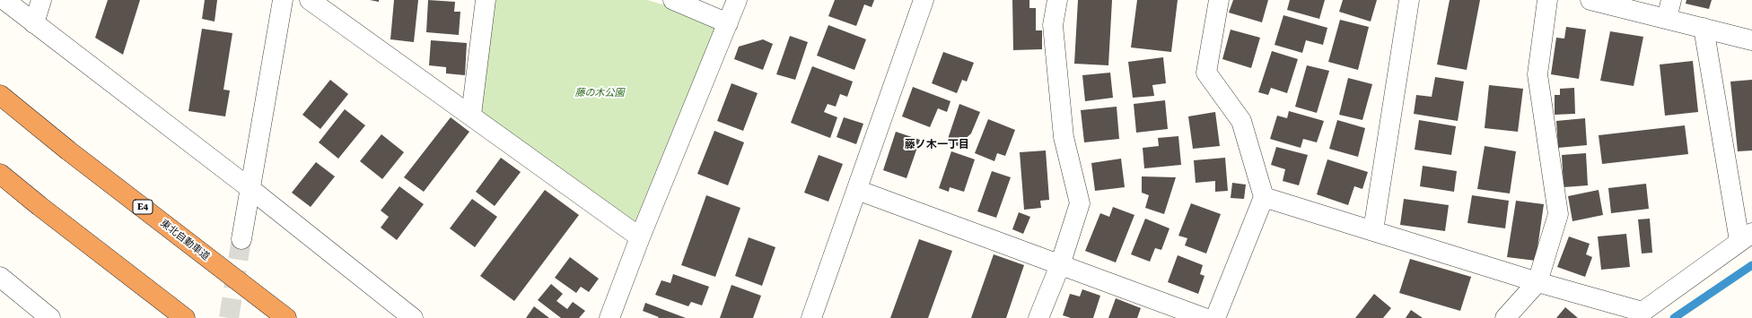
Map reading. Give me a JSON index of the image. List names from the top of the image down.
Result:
{
  "streets": {
    "highway": ["E4", "東北自動車道"]
  },
  "districts": ["藤ノ木一丁目"],
  "parks": ["藤の木公園"]
}
